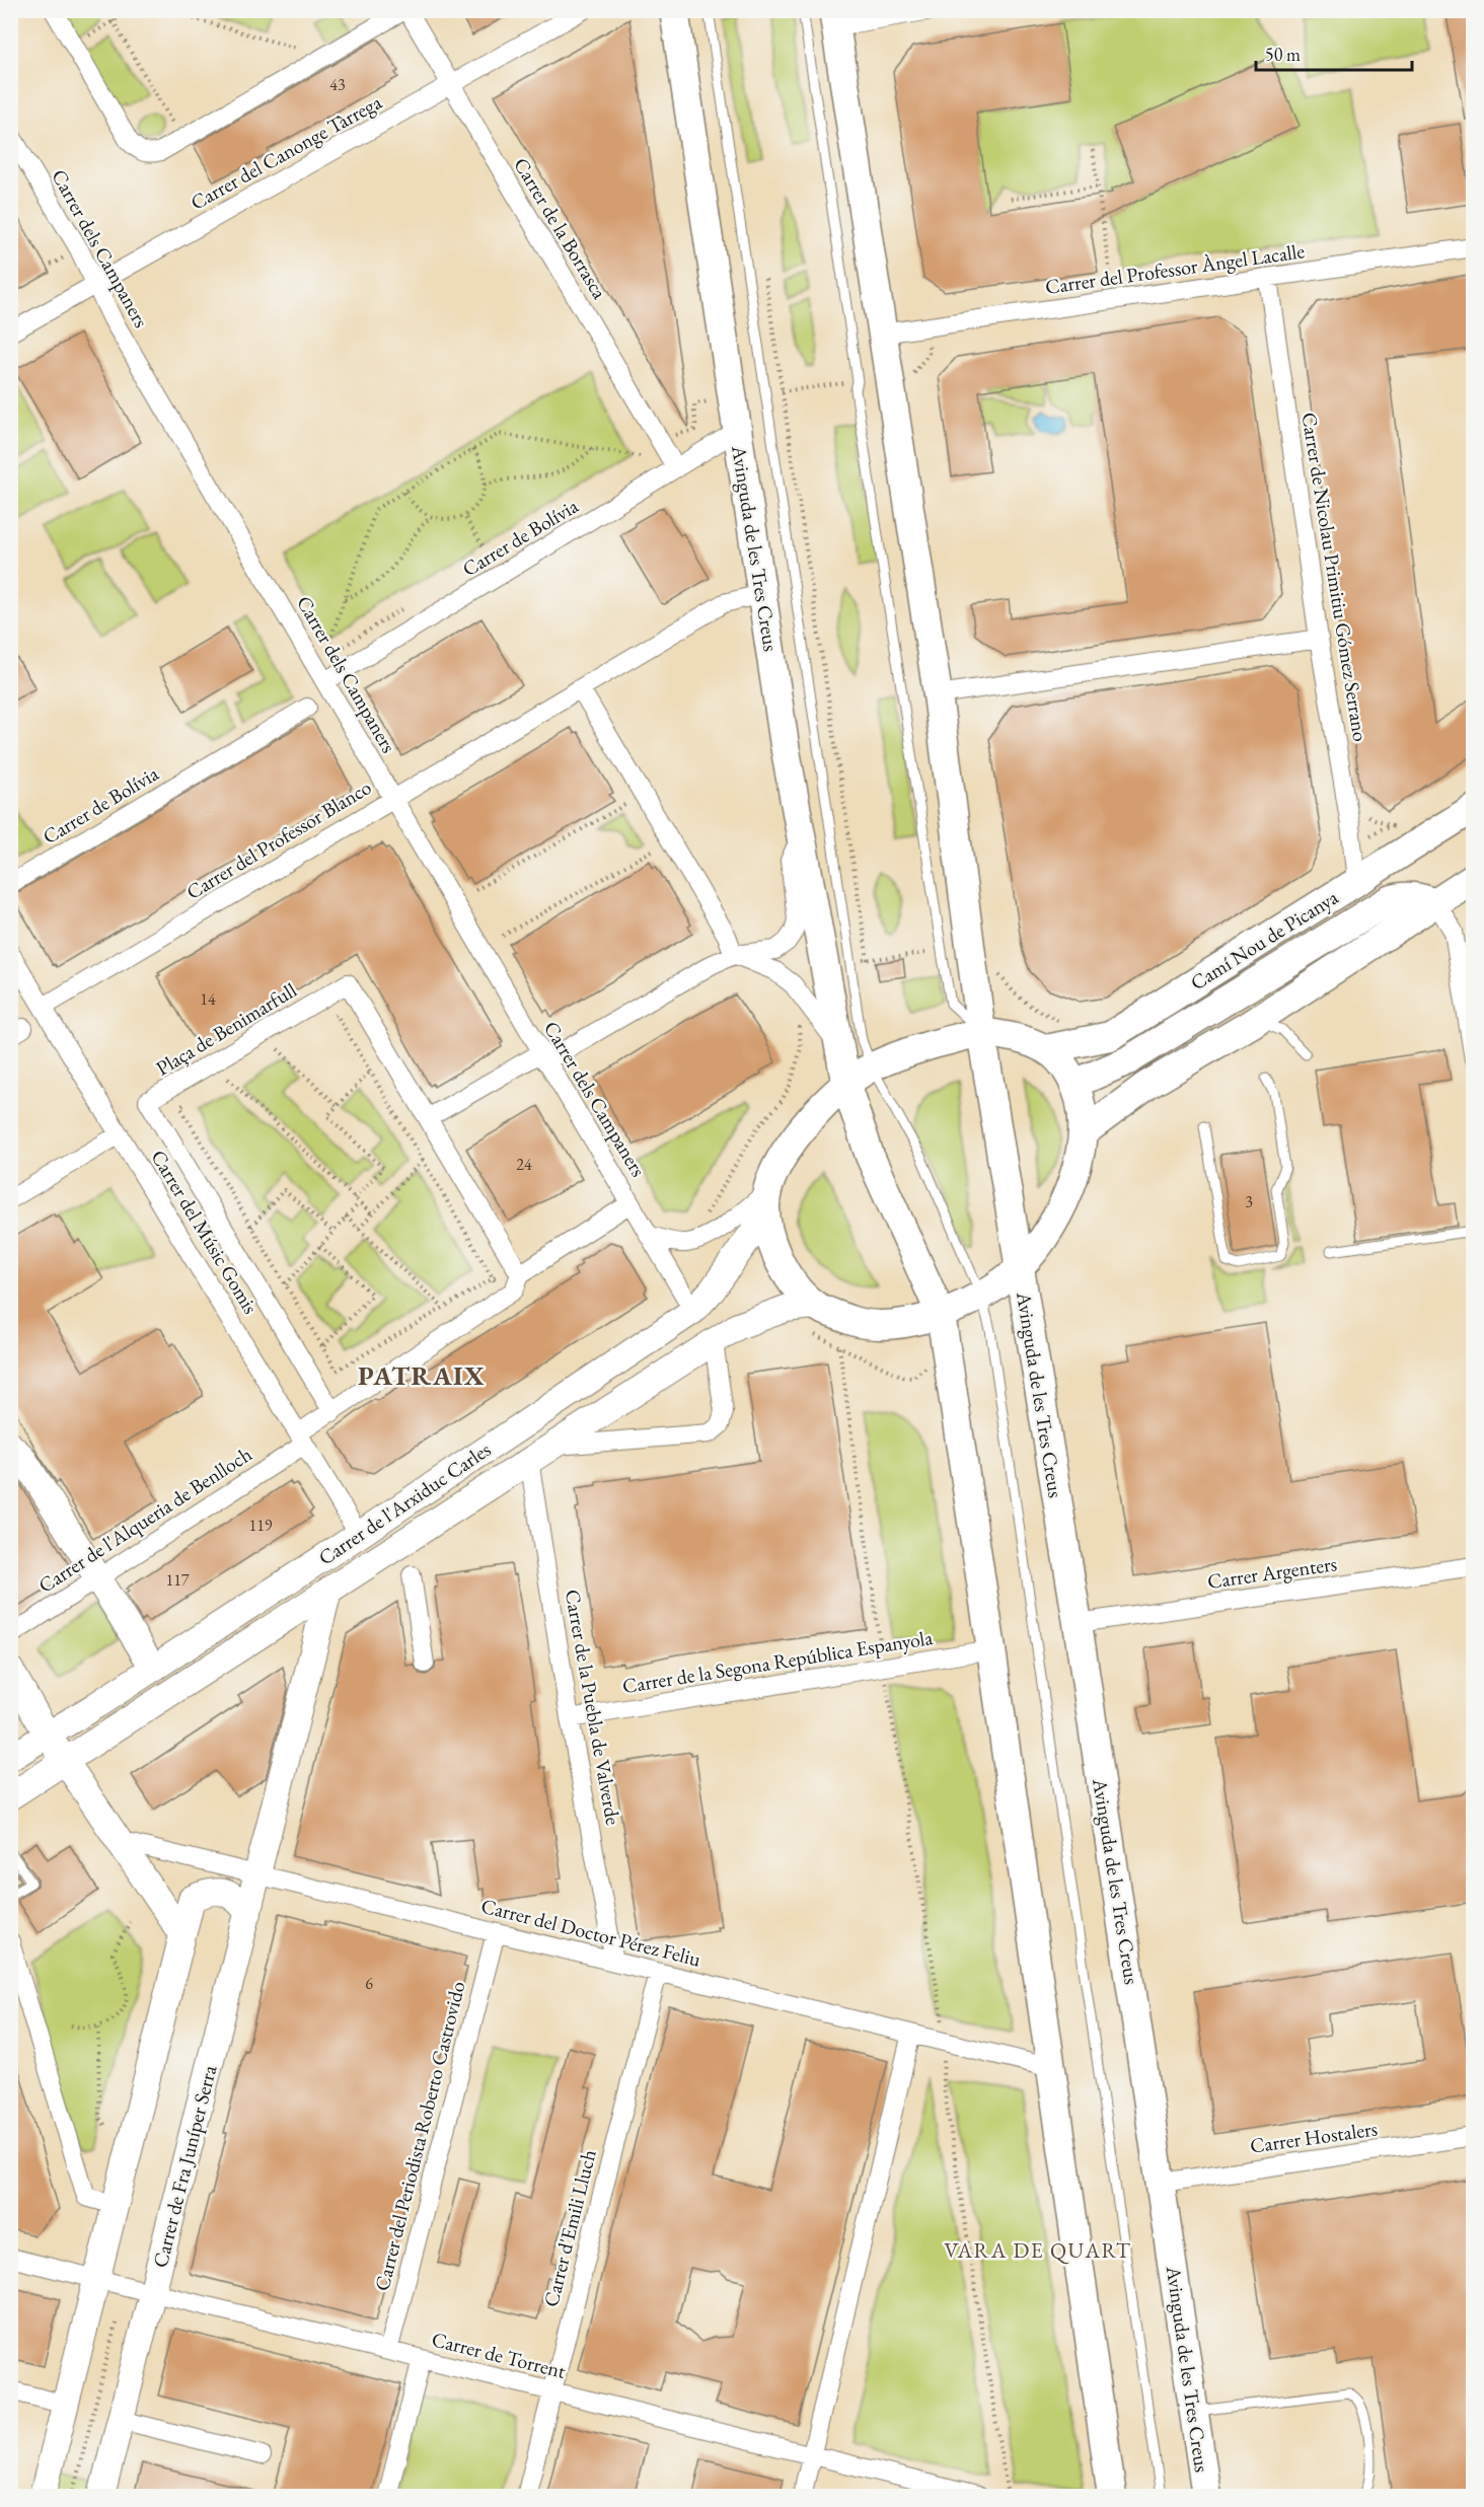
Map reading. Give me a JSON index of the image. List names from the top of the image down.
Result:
{
  "streets": {
    "main road": ["Avinguda de les Tres Creus", "Camí Nou de Picanya"],
    "street": [
      "Carrer del Canonge Tàrrega",
      "Carrer de la Borrasca",
      "Carrer dels Campaners",
      "Carrer del Professor Àngel Lacalle",
      "Carrer de Bolívia",
      "Carrer de Nicolau Primitiu Gómez Serrano",
      "Carrer del Professor Blanco",
      "Plaça de Benimarfull",
      "Carrer del Músic Gomis",
      "Carrer de l'Arxiduc Carles",
      "Carrer de l'Alqueria de Benlloch",
      "Carrer Argenters",
      "Carrer de la Segona República Espanyola",
      "Carrer de la Puebla de Valverde",
      "Carrer del Doctor Pérez Feliu",
      "Carrer del Periodista Roberto Castrovido",
      "Carrer Hostalers",
      "Carrer de Fra Juníper Serra",
      "Carrer d'Emili Lluch",
      "Carrer de Torrent"
    ]
  },
  "crossings": [
    ["Carrer del Canonge Tàrrega", "Carrer de la Borrasca"],
    ["Carrer del Canonge Tàrrega", "Carrer dels Campaners"],
    ["Carrer de la Borrasca", "Carrer de Bolívia"],
    ["Carrer dels Campaners", "Carrer de Bolívia"],
    ["Carrer dels Campaners", "Carrer del Professor Blanco"],
    ["Carrer dels Campaners", "Carrer de l'Arxiduc Carles"],
    ["Carrer del Professor Àngel Lacalle", "Avinguda de les Tres Creus"],
    ["Carrer del Professor Àngel Lacalle", "Carrer de Nicolau Primitiu Gómez Serrano"],
    ["Carrer de Bolívia", "Avinguda de les Tres Creus"],
    ["Avinguda de les Tres Creus", "Carrer del Professor Blanco"],
    ["Avinguda de les Tres Creus", "Camí Nou de Picanya"],
    ["Avinguda de les Tres Creus", "Carrer de l'Arxiduc Carles"],
    ["Avinguda de les Tres Creus", "Carrer Argenters"],
    ["Avinguda de les Tres Creus", "Carrer de la Segona República Espanyola"],
    ["Avinguda de les Tres Creus", "Carrer del Doctor Pérez Feliu"],
    ["Avinguda de les Tres Creus", "Carrer Hostalers"],
    ["Carrer de Nicolau Primitiu Gómez Serrano", "Camí Nou de Picanya"],
    ["Carrer del Professor Blanco", "Carrer del Músic Gomis"],
    ["Carrer del Músic Gomis", "Carrer de l'Arxiduc Carles"],
    ["Carrer del Músic Gomis", "Carrer de l'Alqueria de Benlloch"],
    ["Carrer de l'Arxiduc Carles", "Carrer de la Puebla de Valverde"],
    ["Carrer de l'Arxiduc Carles", "Carrer de Fra Juníper Serra"],
    ["Carrer de la Segona República Espanyola", "Carrer de la Puebla de Valverde"],
    ["Carrer de la Puebla de Valverde", "Carrer del Doctor Pérez Feliu"],
    ["Carrer del Doctor Pérez Feliu", "Carrer del Periodista Roberto Castrovido"],
    ["Carrer del Doctor Pérez Feliu", "Carrer de Fra Juníper Serra"],
    ["Carrer del Doctor Pérez Feliu", "Carrer d'Emili Lluch"],
    ["Carrer del Periodista Roberto Castrovido", "Carrer de Torrent"],
    ["Carrer de Fra Juníper Serra", "Carrer de Torrent"],
    ["Carrer d'Emili Lluch", "Carrer de Torrent"]
  ],
  "districts": ["PATRAIX", "VARA DE QUART"],
  "house_numbers": [
    "43",
    "14",
    "24",
    "3",
    "119",
    "117",
    "6"
  ],
  "scale_bar": "50 m"
}
